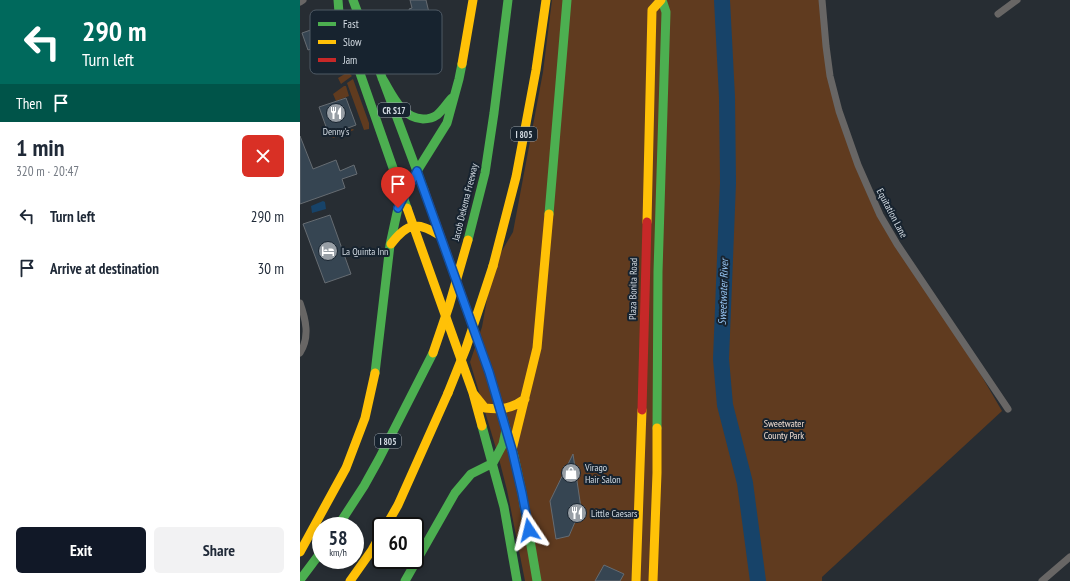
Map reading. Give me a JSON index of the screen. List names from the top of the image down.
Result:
{
  "streets": {
    "main road": [
      "CR S17",
      "I 805",
      "Jacob Dekema Freeway",
      "Plaza Bonita Road"
    ],
    "street": ["Equitation Lane"]
  },
  "water": ["Sweetwater River"],
  "parks": ["Sweetwater County Park"],
  "places": {
    "restaurant": ["Denny's", "Little Caesars"],
    "hotel": ["La Quinta Inn"],
    "shop": ["Virago Hair Salon"]
  },
  "legend": ["Fast", "Slow", "Jam"],
  "page": {
    "turn": ["290 m", "Turn left"],
    "then": "Then",
    "heading": ["1 min", "320 m · 20:47"],
    "list": [
      {
        "name": "Turn left",
        "value": "290 m"
      },
      {
        "name": "Arrive at destination",
        "value": "30 m"
      }
    ],
    "speed": "58 km/h",
    "limit": "60",
    "buttons": ["Exit", "Share"]
  }
}
